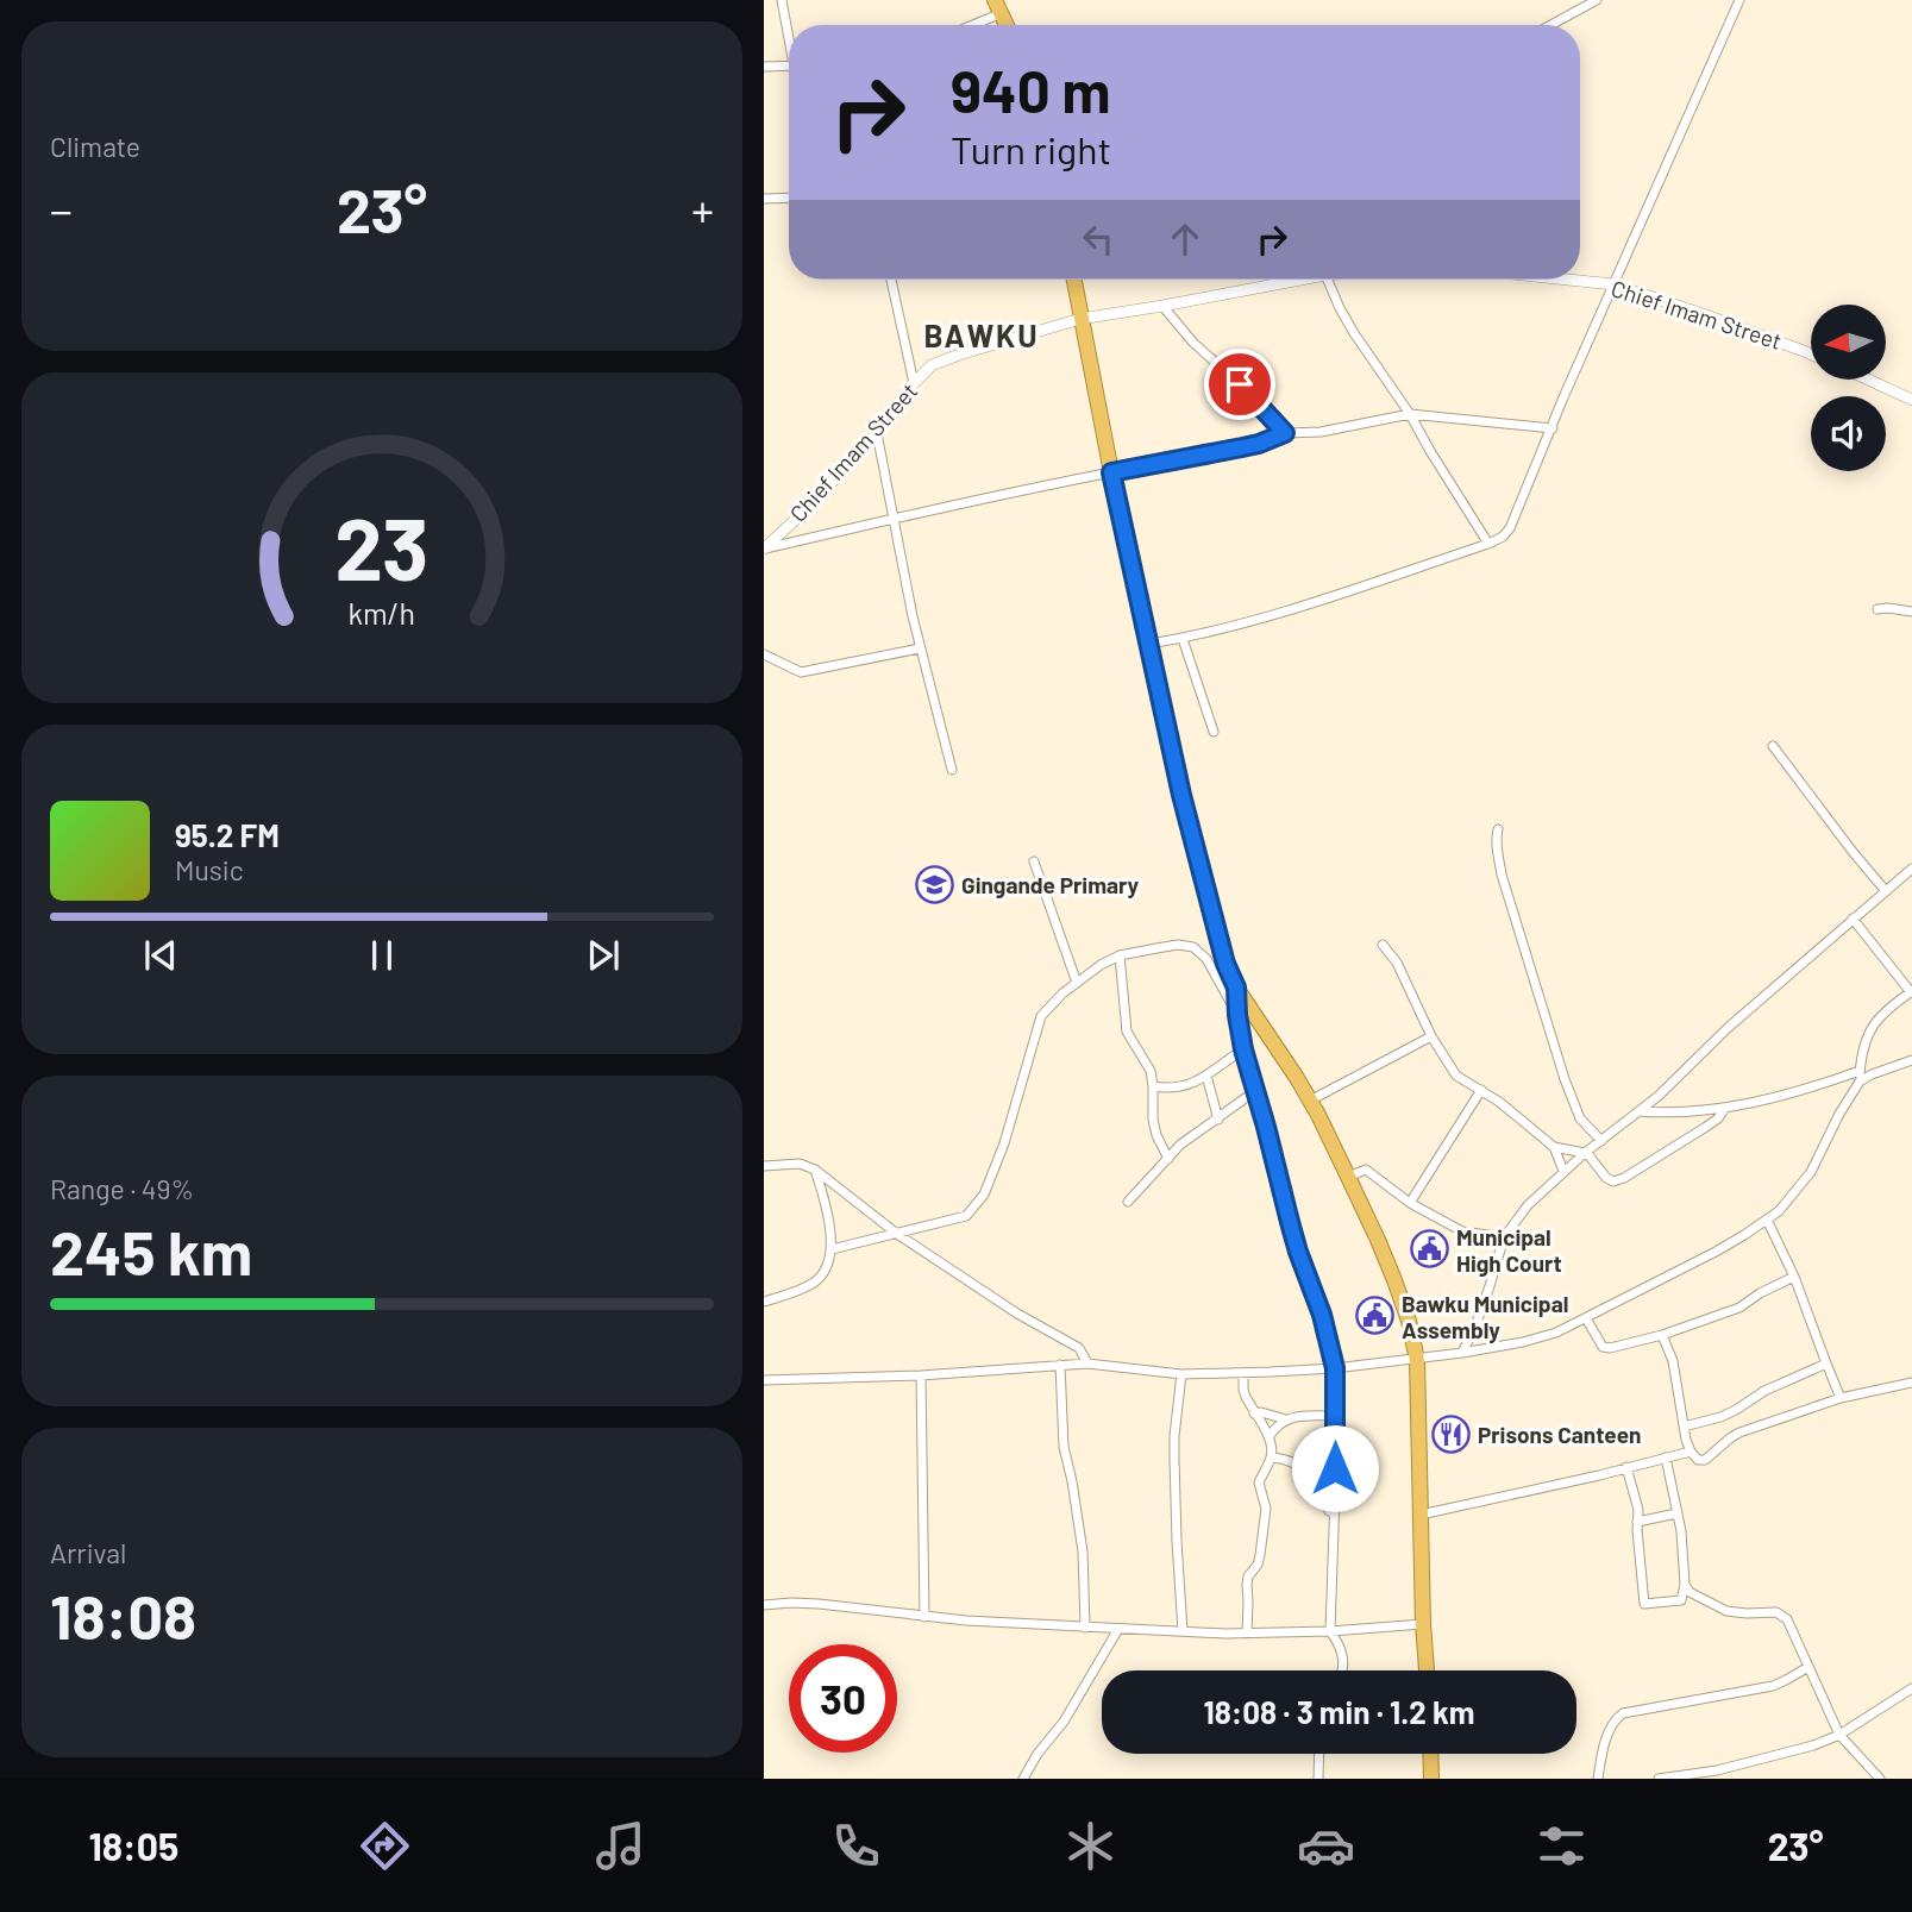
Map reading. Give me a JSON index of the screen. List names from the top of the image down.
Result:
{
  "streets": {
    "street": ["Chief Imam Street"]
  },
  "districts": ["BAWKU"],
  "places": {
    "school or university": ["Gingande Primary"],
    "public building": ["Municipal High Court", "Bawku Municipal Assembly"],
    "restaurant": ["Prisons Canteen"]
  },
  "north": "left",
  "page": {
    "tile": [
      "Climate",
      ["Range · 49%", "245 km"],
      ["Arrival", "18:08"]
    ],
    "turn": ["940 m", "Turn right"],
    "heat": ["−", "23°", "+"],
    "song": ["95.2 FM", "Music"],
    "limit": "30",
    "trip": "18:08 · 3 min · 1.2 km",
    "tabs": ["18:05", "23°"],
    "gauge": ["23", "km/h"]
  }
}
